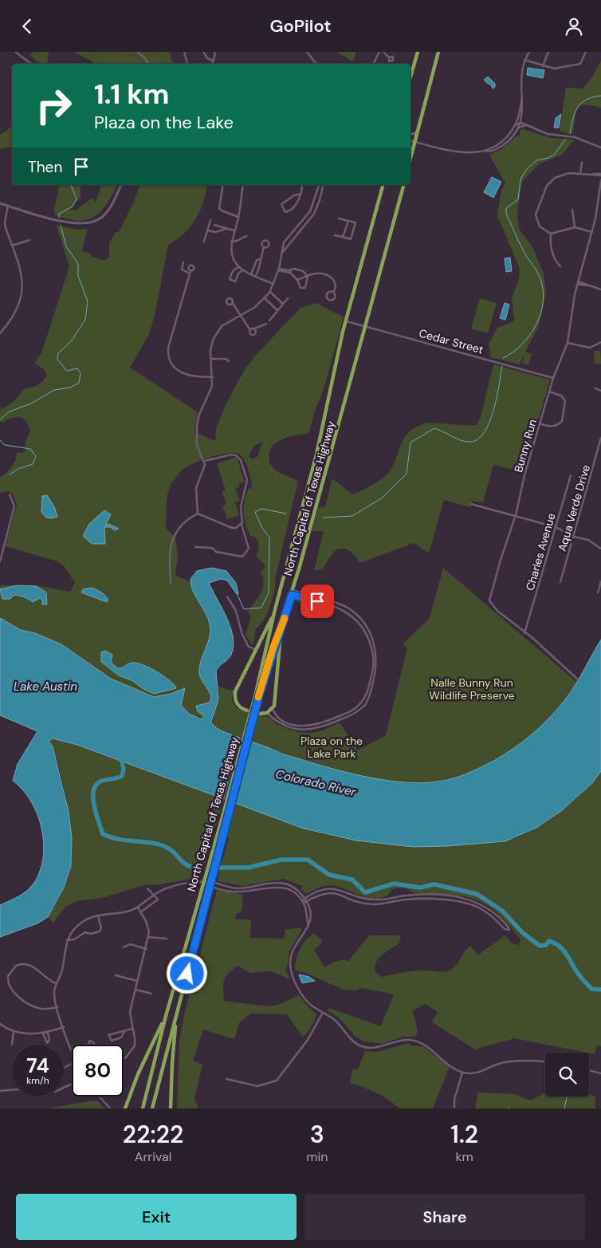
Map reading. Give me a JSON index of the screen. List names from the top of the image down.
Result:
{
  "streets": {
    "highway": ["North Capital of Texas Highway"],
    "street": [
      "Cedar Street",
      "Bunny Run",
      "Aqua Verde Drive",
      "Charles Avenue"
    ]
  },
  "crossings": [
    ["Cedar Street", "Bunny Run"],
    ["Cedar Street", "North Capital of Texas Highway"],
    ["Bunny Run", "Charles Avenue"]
  ],
  "water": ["Lake Austin", "Colorado River"],
  "parks": ["Nalle Bunny Run Wildlife Preserve", "Plaza on the Lake Park"],
  "page": {
    "header": "GoPilot",
    "turn": ["1.1 km", "Plaza on the Lake"],
    "then": "Then",
    "speed": "74 km/h",
    "limit": "80",
    "eta": [
      "22:22",
      "Arrival",
      "3",
      "min",
      "1.2",
      "km"
    ],
    "buttons": ["Exit", "Share"]
  }
}
